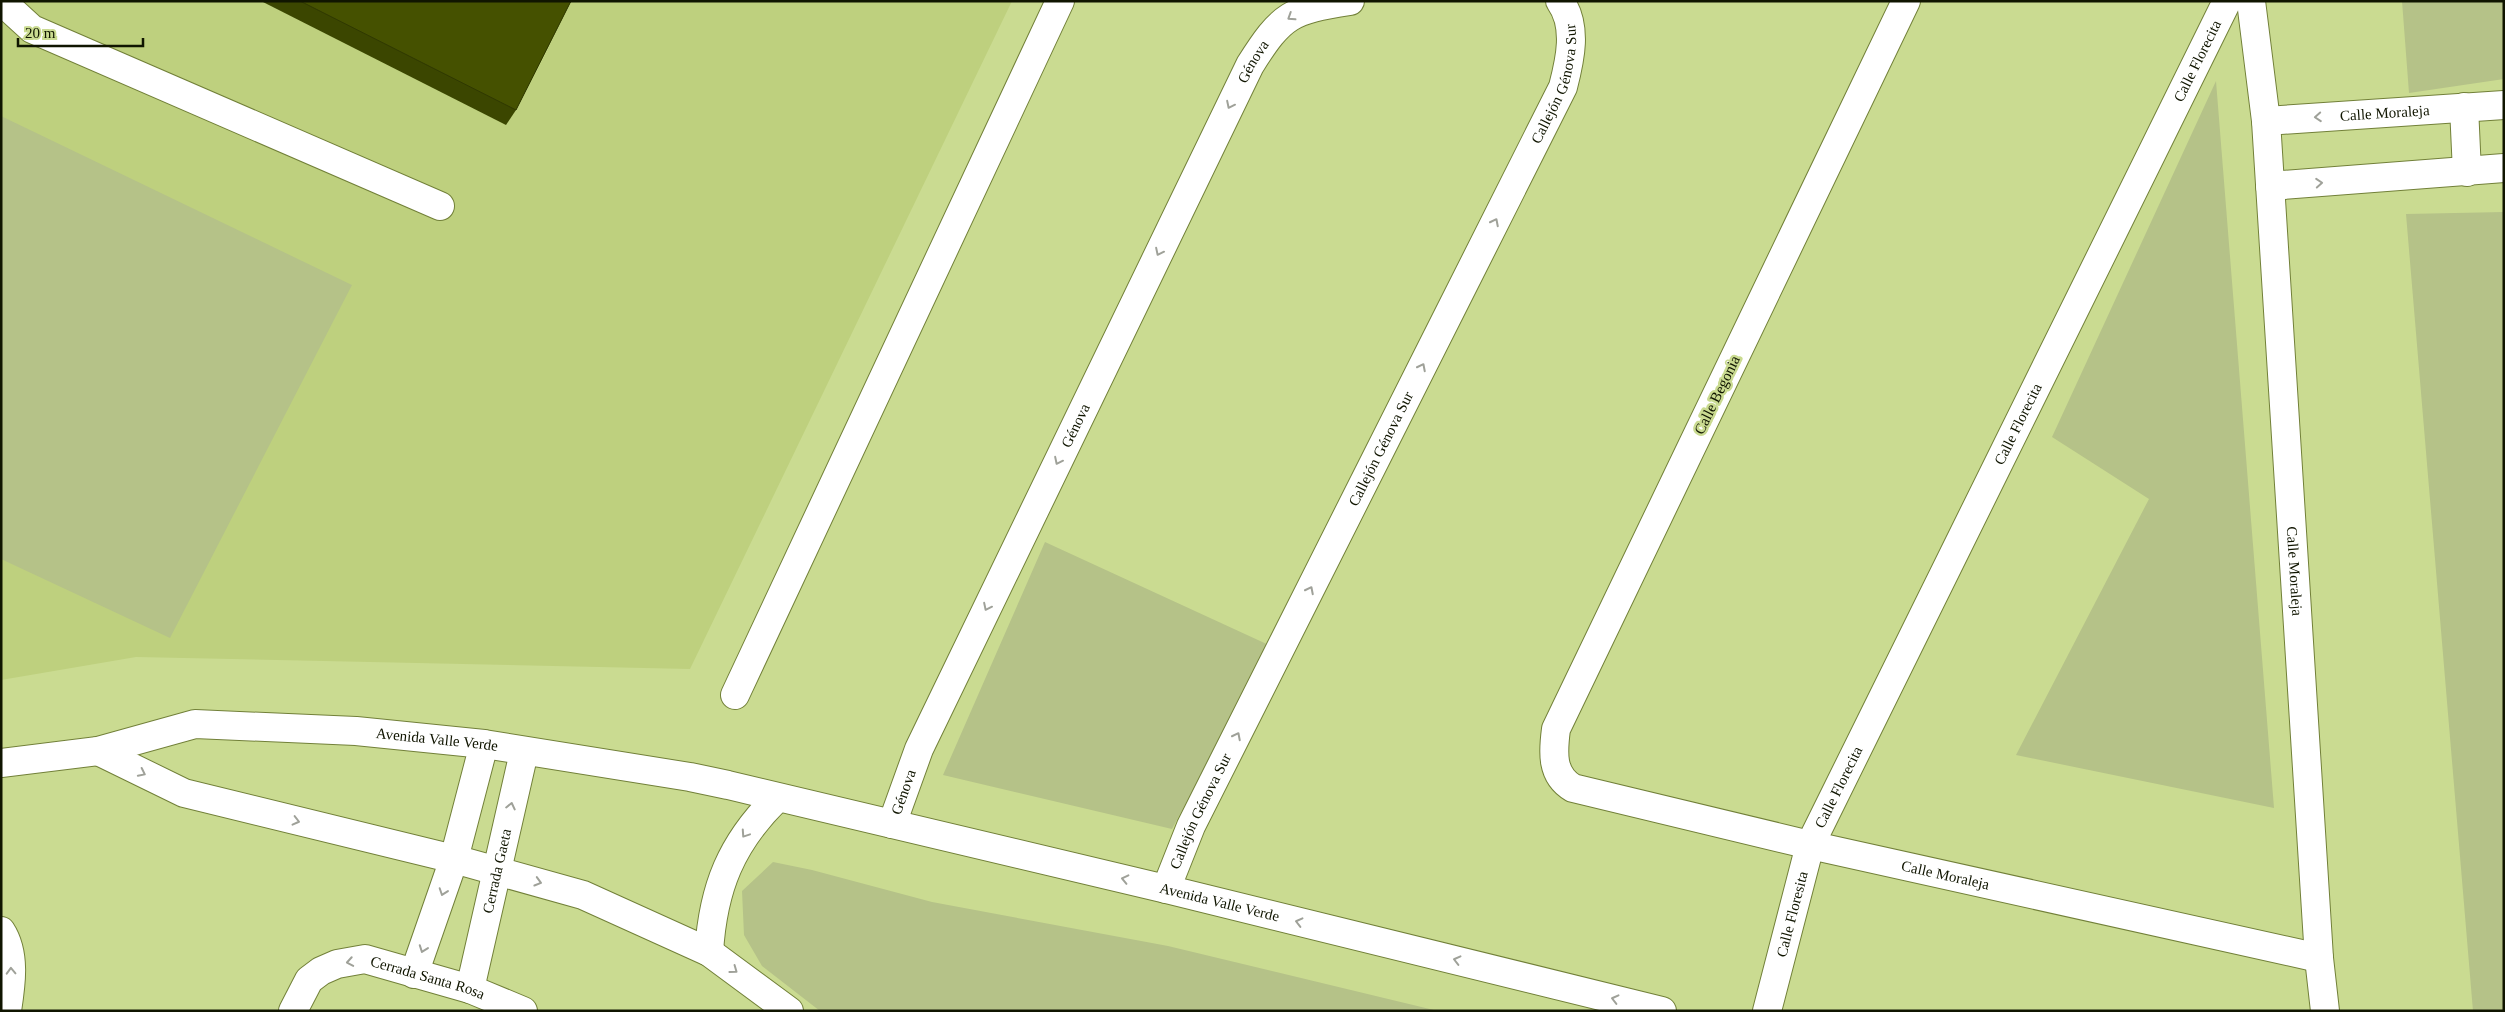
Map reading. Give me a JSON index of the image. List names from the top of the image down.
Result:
{
  "streets": {
    "street": [
      "Calle Florecita",
      "Génova",
      "Callejón Génova Sur",
      "Calle Moraleja",
      "Calle Begonia",
      "Avenida Valle Verde",
      "Cerrada Gaeta",
      "Calle Floresita",
      "Cerrada Santa Rosa"
    ]
  },
  "crossings": [
    ["Calle Florecita", "Calle Moraleja"],
    ["Calle Florecita", "Calle Floresita"],
    ["Génova", "Avenida Valle Verde"],
    ["Callejón Génova Sur", "Avenida Valle Verde"],
    ["Calle Moraleja", "Calle Begonia"],
    ["Calle Moraleja", "Calle Floresita"],
    ["Avenida Valle Verde", "Cerrada Gaeta"],
    ["Cerrada Gaeta", "Cerrada Santa Rosa"]
  ],
  "one_way": ["Callejón Génova Sur", "Avenida Valle Verde", "Cerrada Santa Rosa"],
  "scale_bar": "20 m"
}
